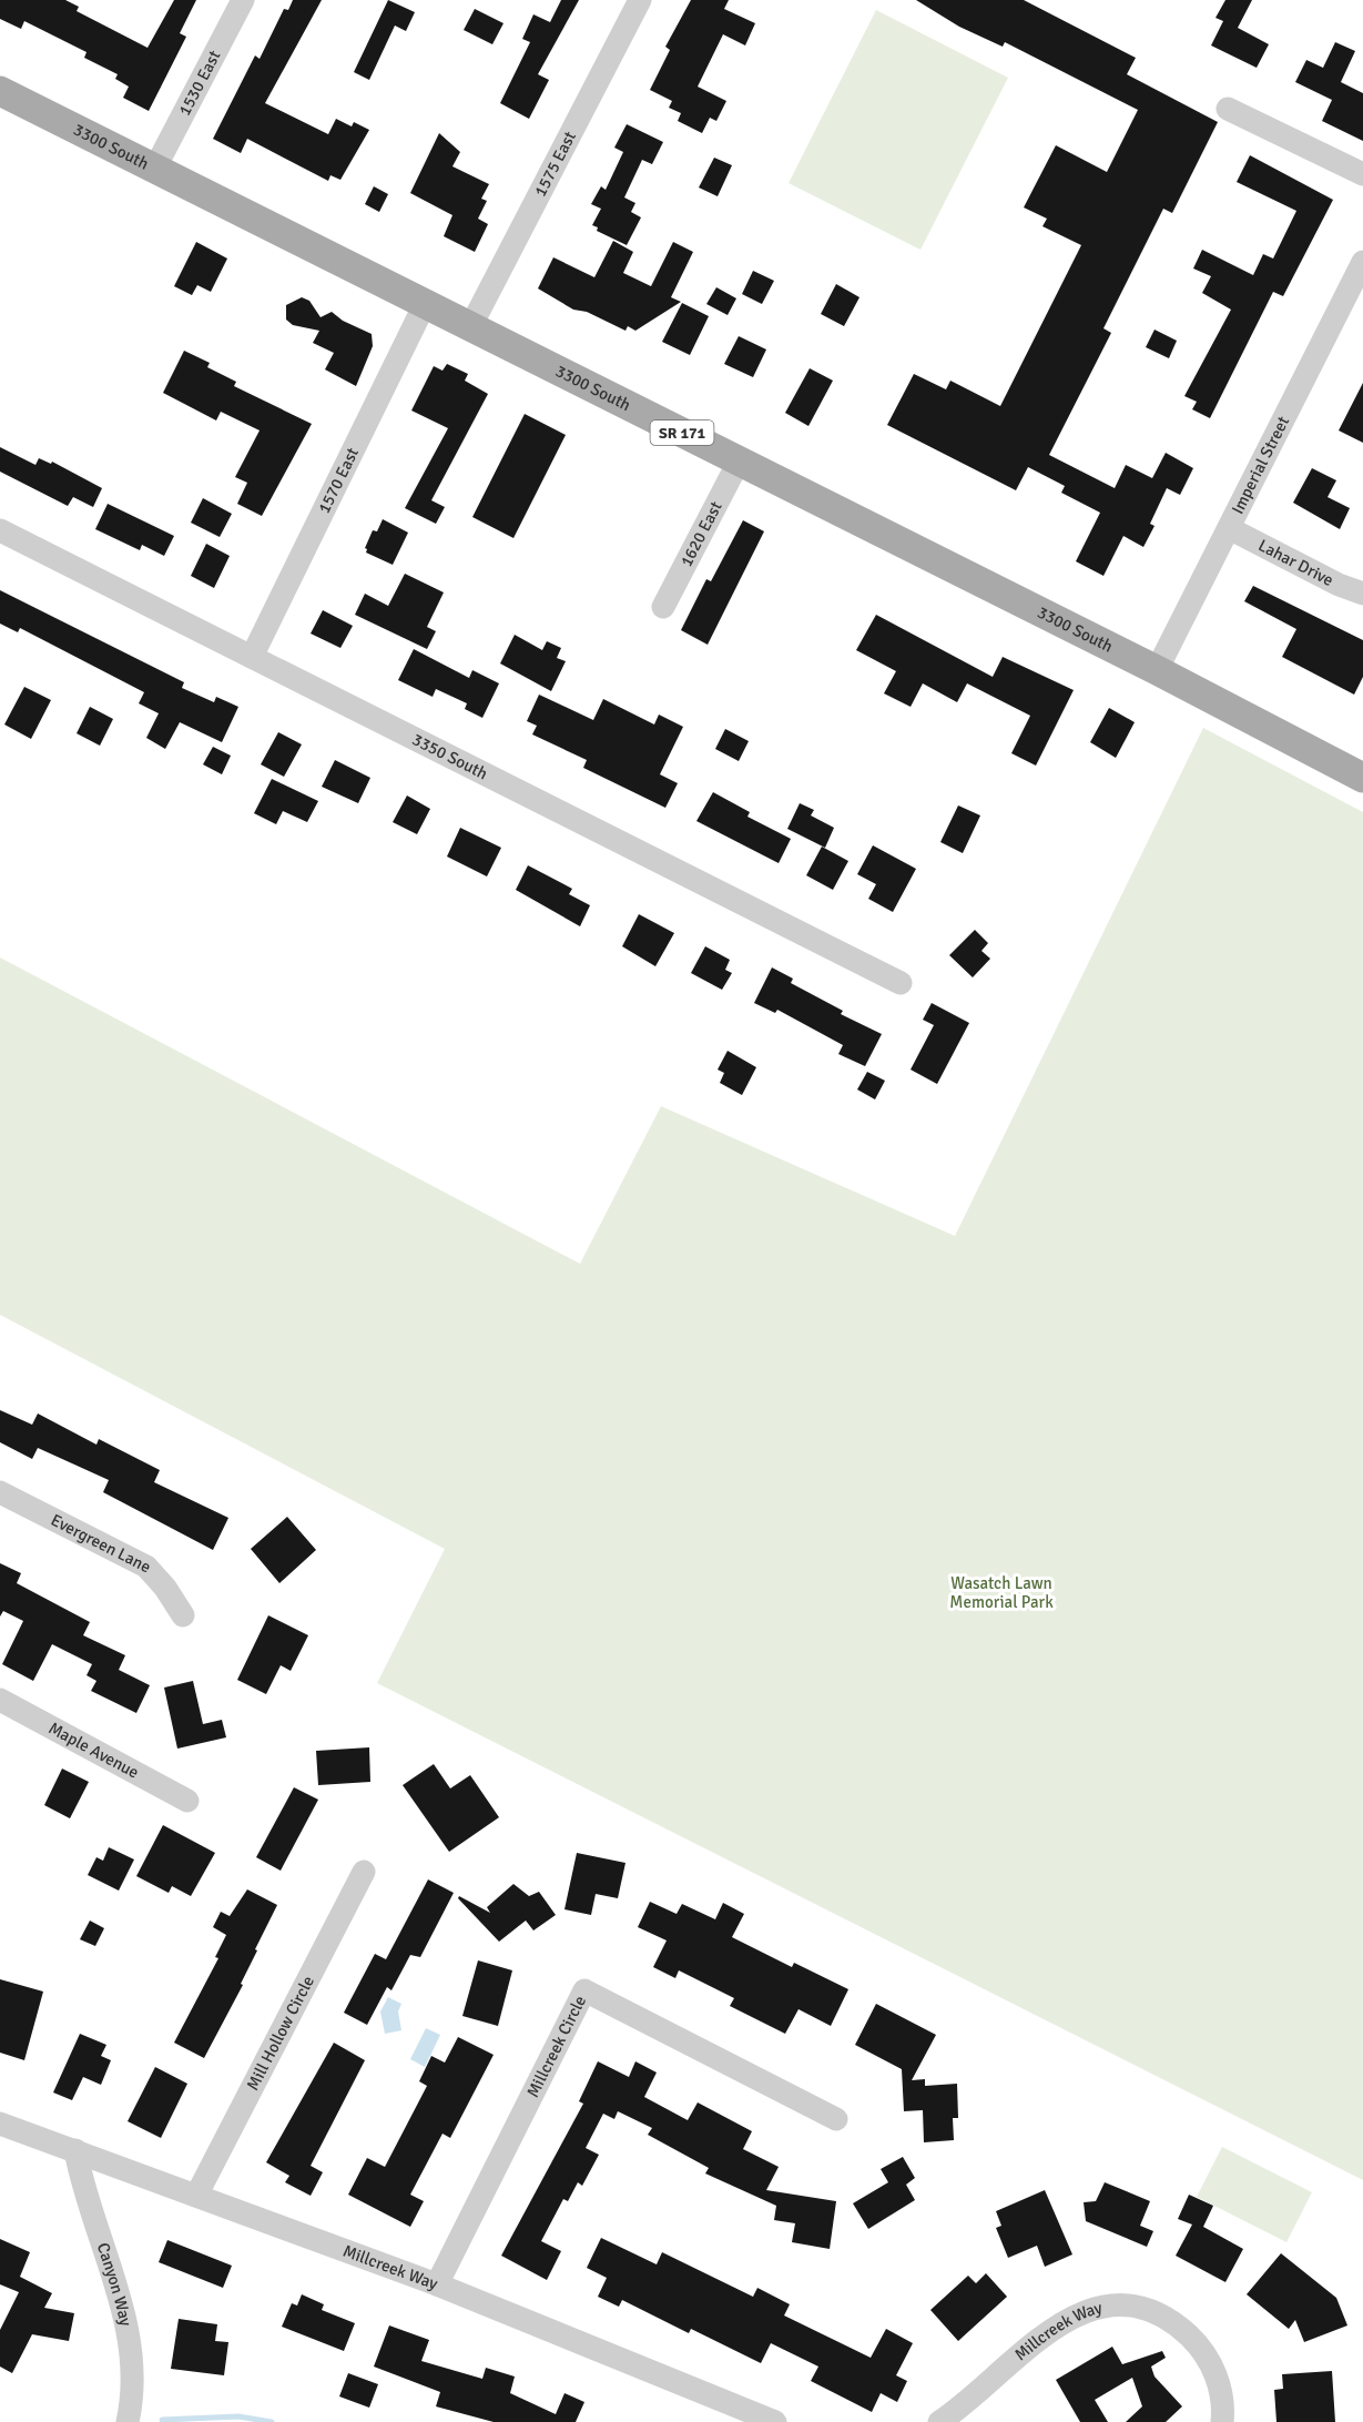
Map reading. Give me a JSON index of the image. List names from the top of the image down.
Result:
{
  "streets": {
    "main road": ["3300 South", "SR 171"],
    "street": [
      "1530 East",
      "1575 East",
      "Imperial Street",
      "1570 East",
      "1620 East",
      "Lahar Drive",
      "3350 South",
      "Evergreen Lane",
      "Maple Avenue",
      "Mill Hollow Circle",
      "Millcreek Circle",
      "Millcreek Way",
      "Canyon Way"
    ]
  },
  "crossings": [
    ["1530 East", "3300 South"],
    ["3300 South", "1575 East"],
    ["3300 South", "Imperial Street"],
    ["3300 South", "1570 East"],
    ["3300 South", "1620 East"],
    ["Imperial Street", "Lahar Drive"],
    ["1570 East", "3350 South"],
    ["Mill Hollow Circle", "Millcreek Way"],
    ["Millcreek Circle", "Millcreek Way"],
    ["Millcreek Way", "Canyon Way"]
  ],
  "parks": ["Wasatch Lawn Memorial Park"]
}
